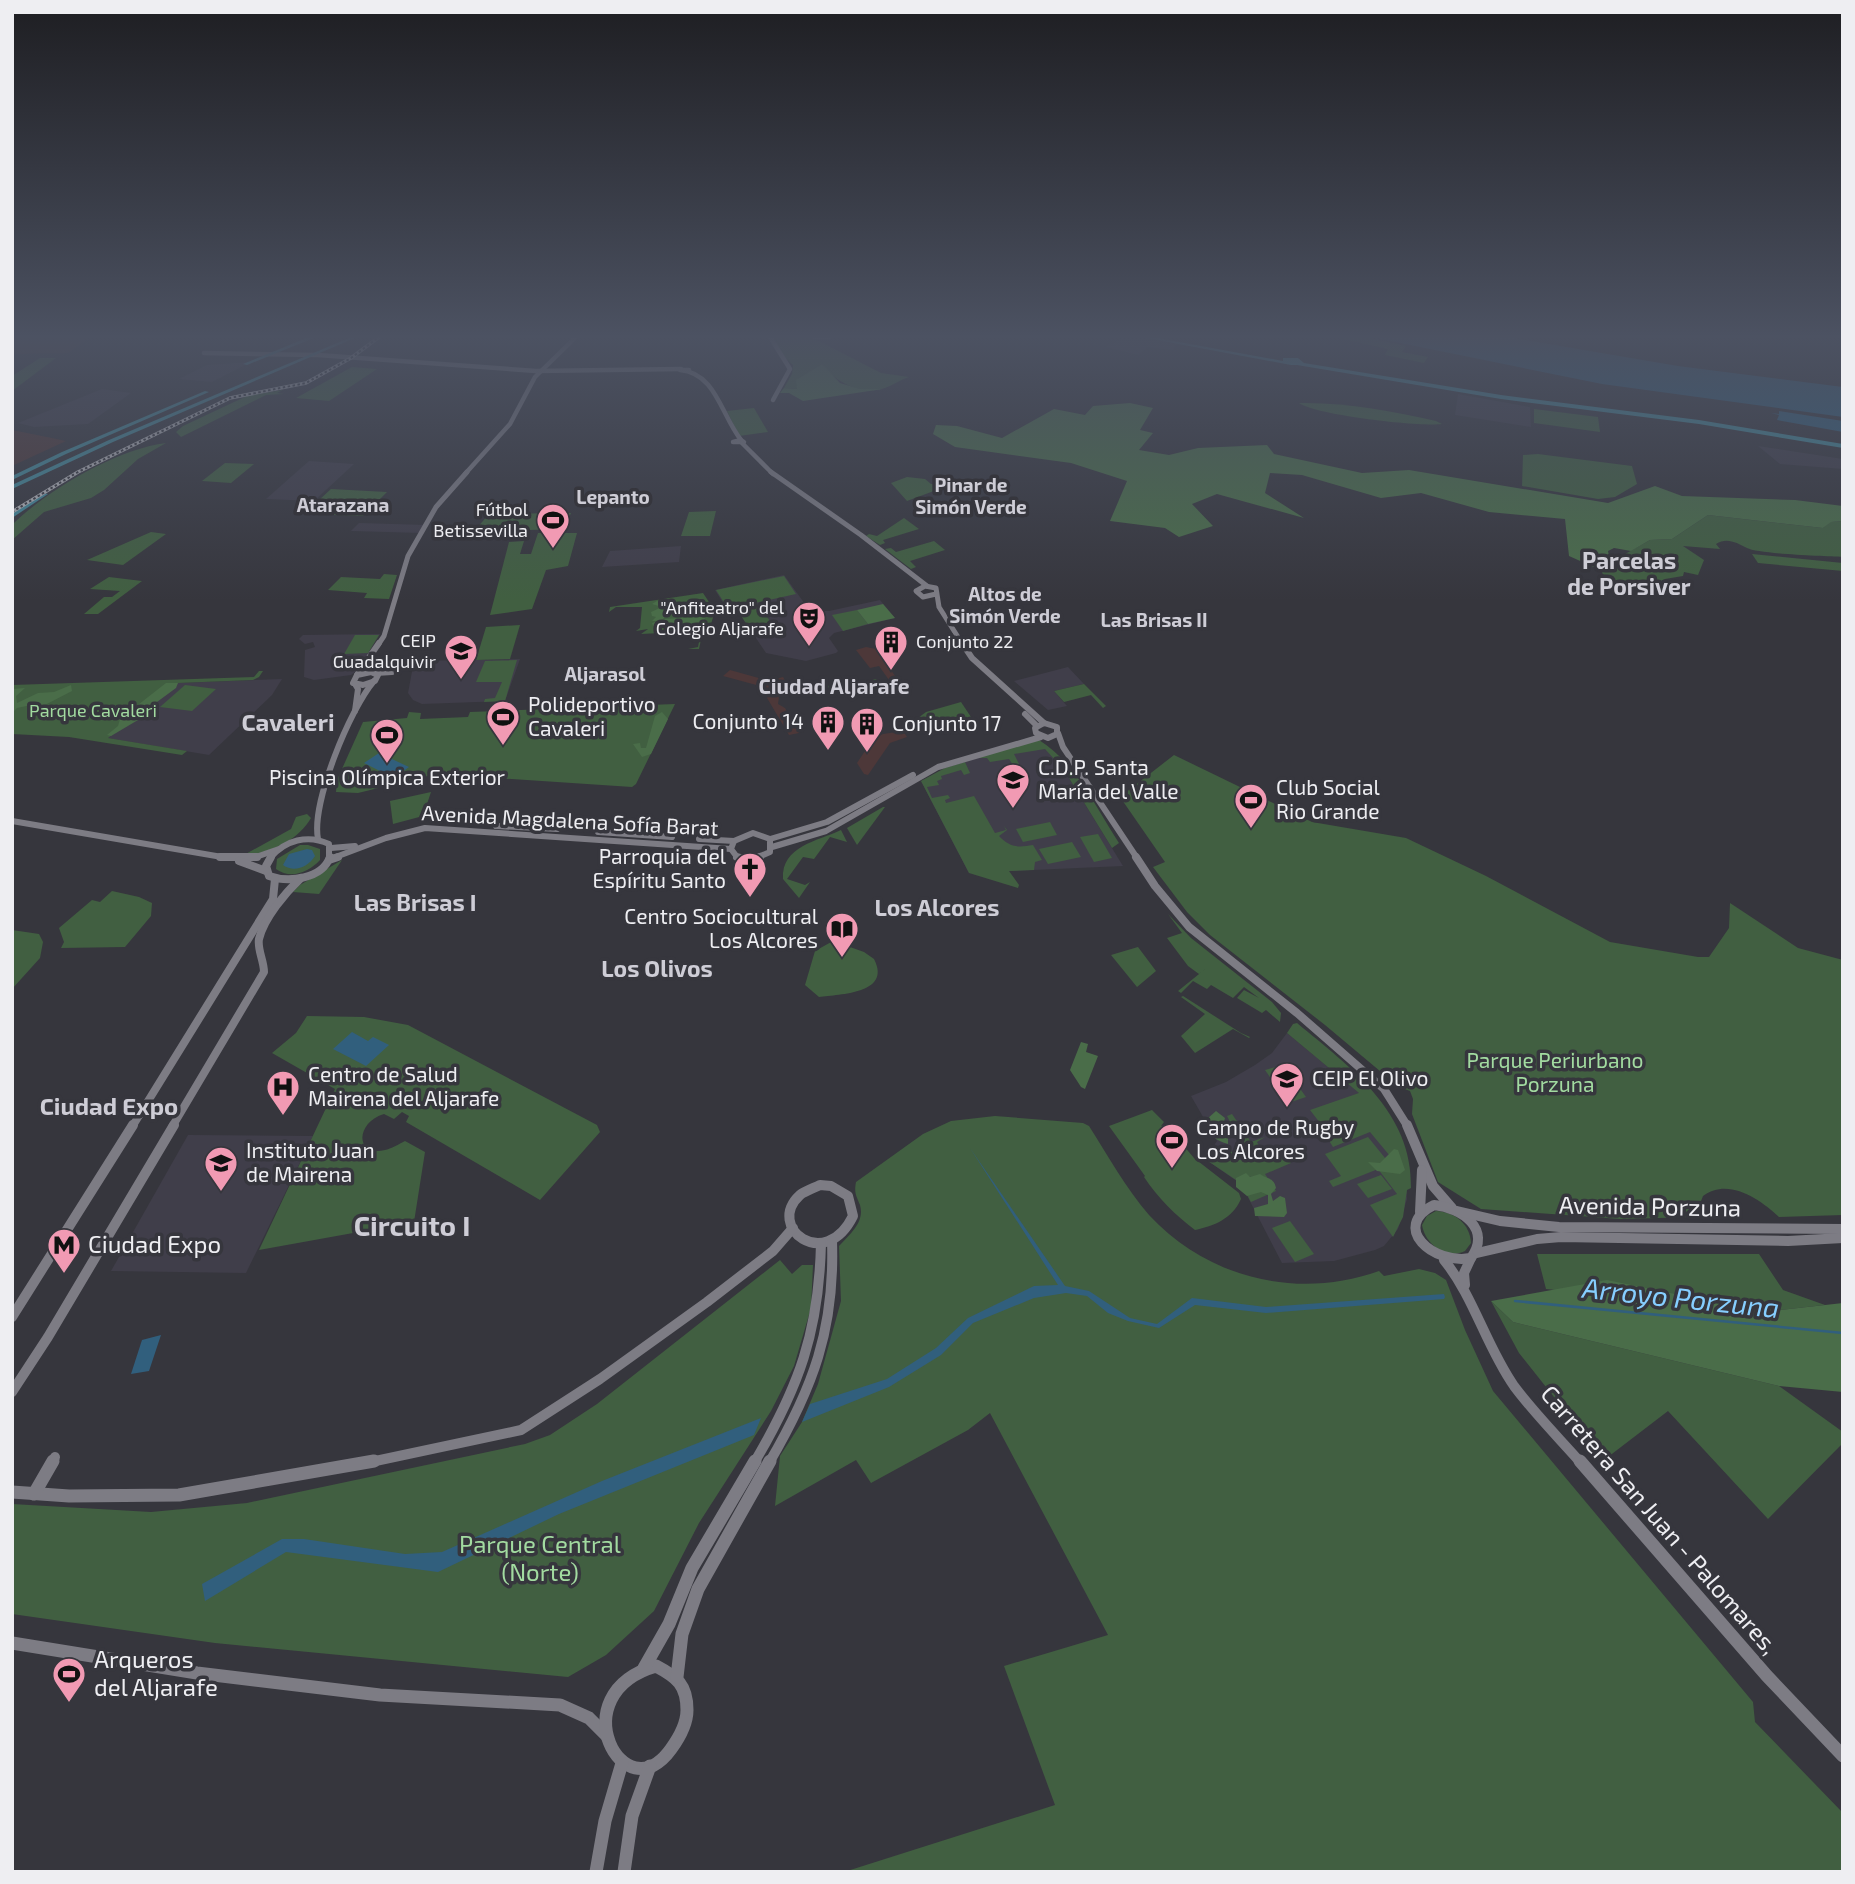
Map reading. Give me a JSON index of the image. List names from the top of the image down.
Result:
{
  "streets": {
    "street": ["Avenida Magdalena Sofía Barat", "Avenida Porzuna", "Carretera San Juan - Palomares,"]
  },
  "crossings": [
    ["Avenida Porzuna", "Carretera San Juan - Palomares,"]
  ],
  "districts": [
    "Pinar de Simón Verde",
    "Lepanto",
    "Atarazana",
    "Parcelas de Porsiver",
    "Altos de Simón Verde",
    "Las Brisas II",
    "Aljarasol",
    "Ciudad Aljarafe",
    "Cavaleri",
    "Las Brisas I",
    "Los Alcores",
    "Los Olivos",
    "Ciudad Expo",
    "Circuito I"
  ],
  "water": ["Arroyo Porzuna"],
  "parks": ["Parque Cavaleri", "Parque Periurbano Porzuna", "Parque Central (Norte)"],
  "places": {
    "sports": [
      "Fútbol Betissevilla",
      "Polideportivo Cavaleri",
      "Piscina Olímpica Exterior",
      "Club Social Rio Grande",
      "Campo de Rugby Los Alcores",
      "Arqueros del Aljarafe"
    ],
    "theatre": ["\"Anfiteatro\" del Colegio Aljarafe"],
    "building": ["Conjunto 22", "Conjunto 14", "Conjunto 17"],
    "school or university": [
      "CEIP Guadalquivir",
      "C.D.P. Santa María del Valle",
      "CEIP El Olivo",
      "Instituto Juan de Mairena"
    ],
    "church": ["Parroquia del Espíritu Santo"],
    "library": ["Centro Sociocultural Los Alcores"],
    "hospital": ["Centro de Salud Mairena del Aljarafe"],
    "metro station": ["Ciudad Expo"]
  }
}
